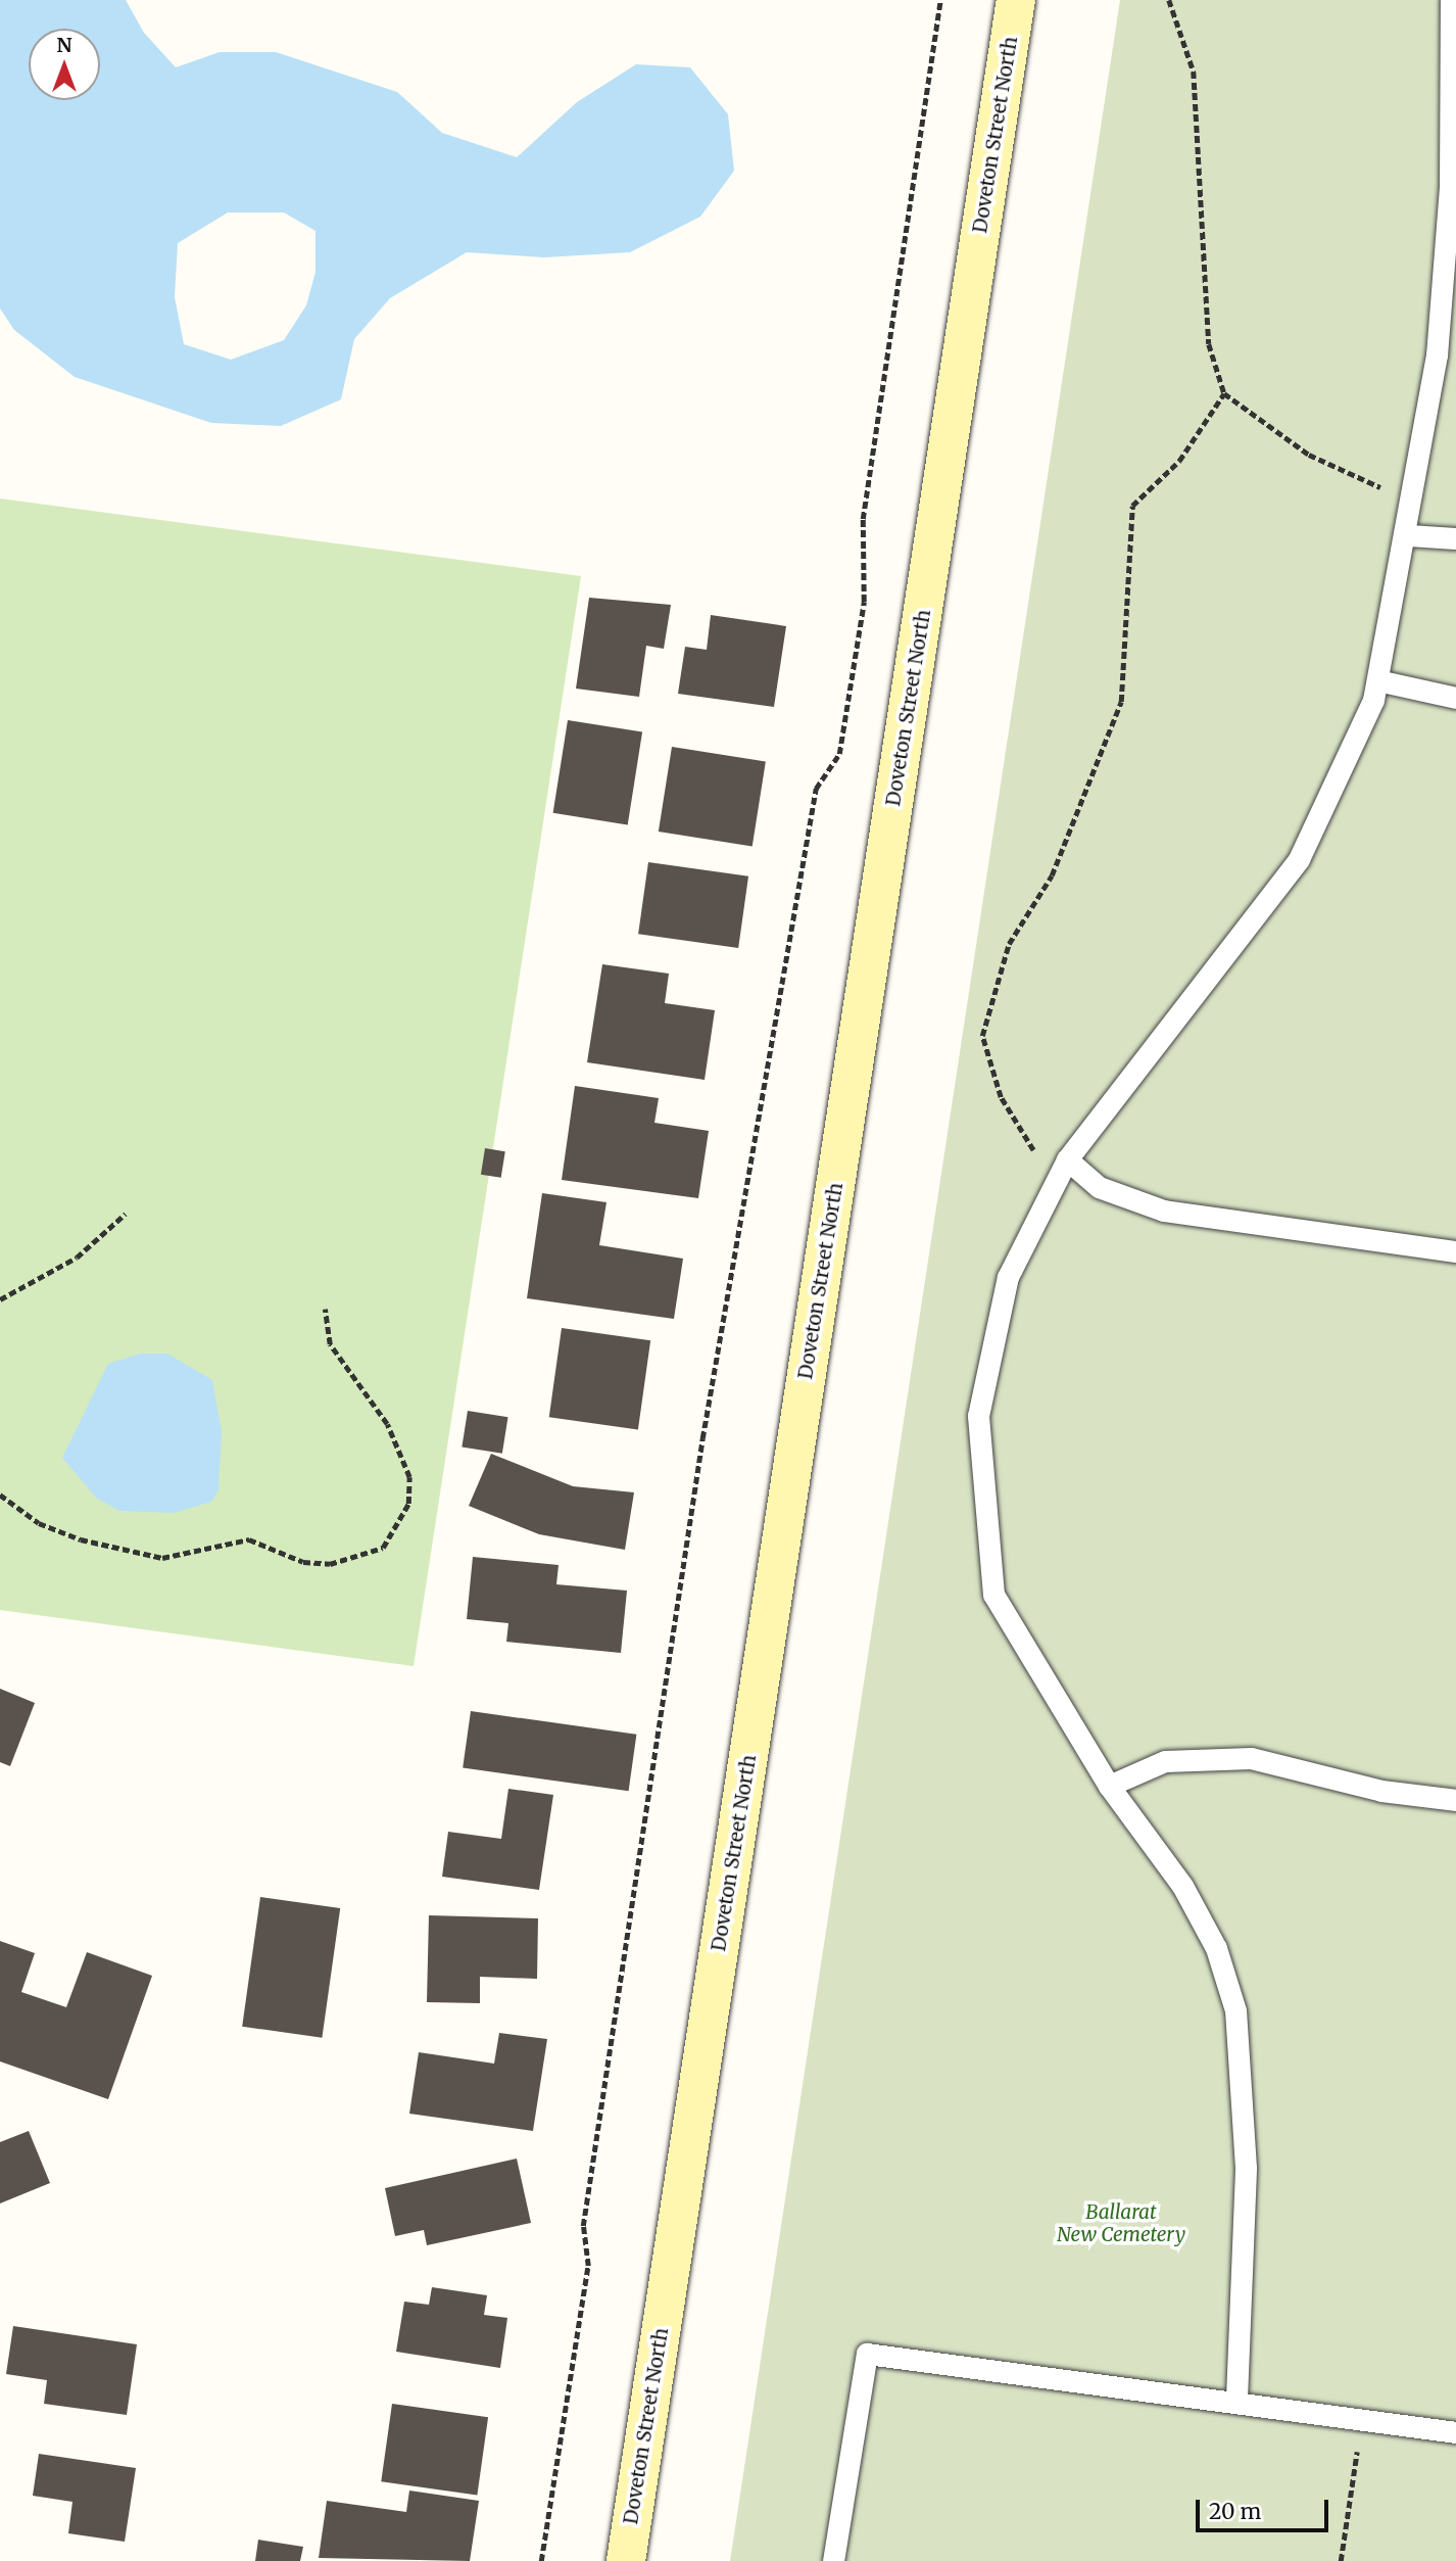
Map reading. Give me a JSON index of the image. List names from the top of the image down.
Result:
{
  "streets": {
    "street": ["Doveton Street North"]
  },
  "parks": ["Ballarat New Cemetery"],
  "scale_bar": "20 m",
  "north": "top"
}
